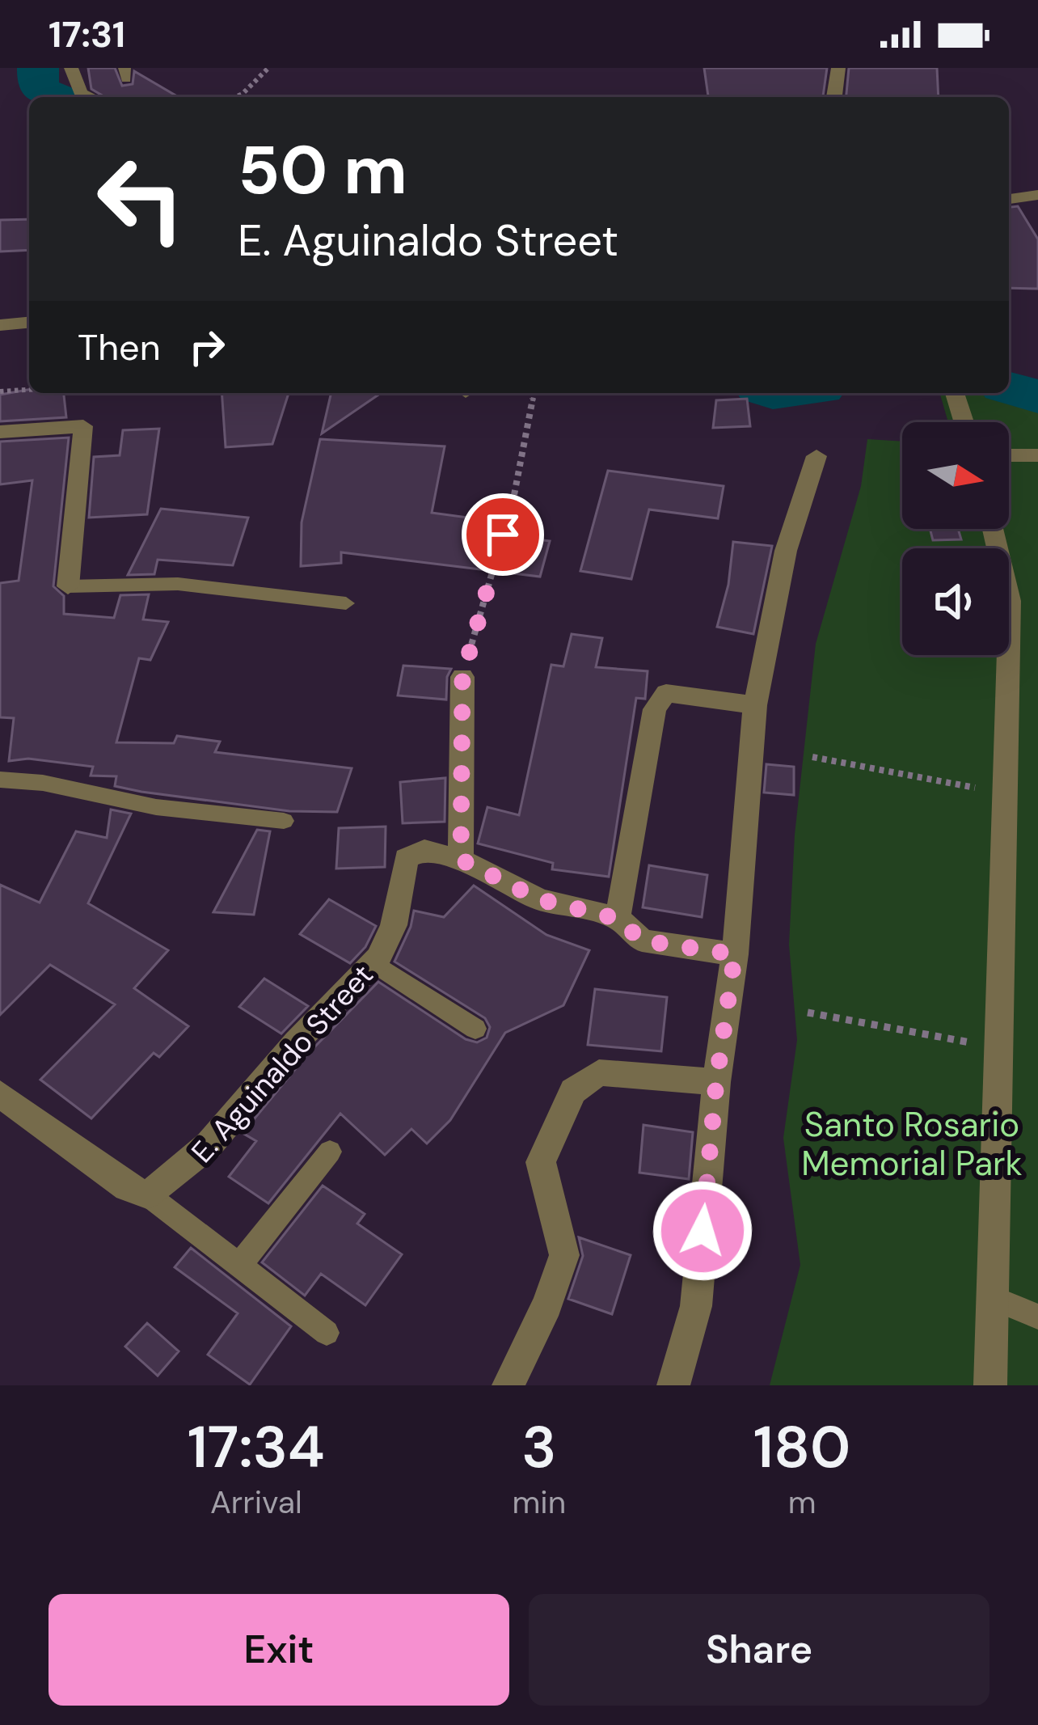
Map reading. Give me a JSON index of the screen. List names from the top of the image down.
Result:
{
  "streets": {
    "street": ["E. Aguinaldo Street"]
  },
  "parks": ["Santo Rosario Memorial Park"],
  "north": "right",
  "page": {
    "status": "17:31",
    "turn": ["50 m", "E. Aguinaldo Street"],
    "then": "Then",
    "eta": [
      "17:34",
      "Arrival",
      "3",
      "min",
      "180",
      "m"
    ],
    "buttons": ["Exit", "Share"]
  }
}
